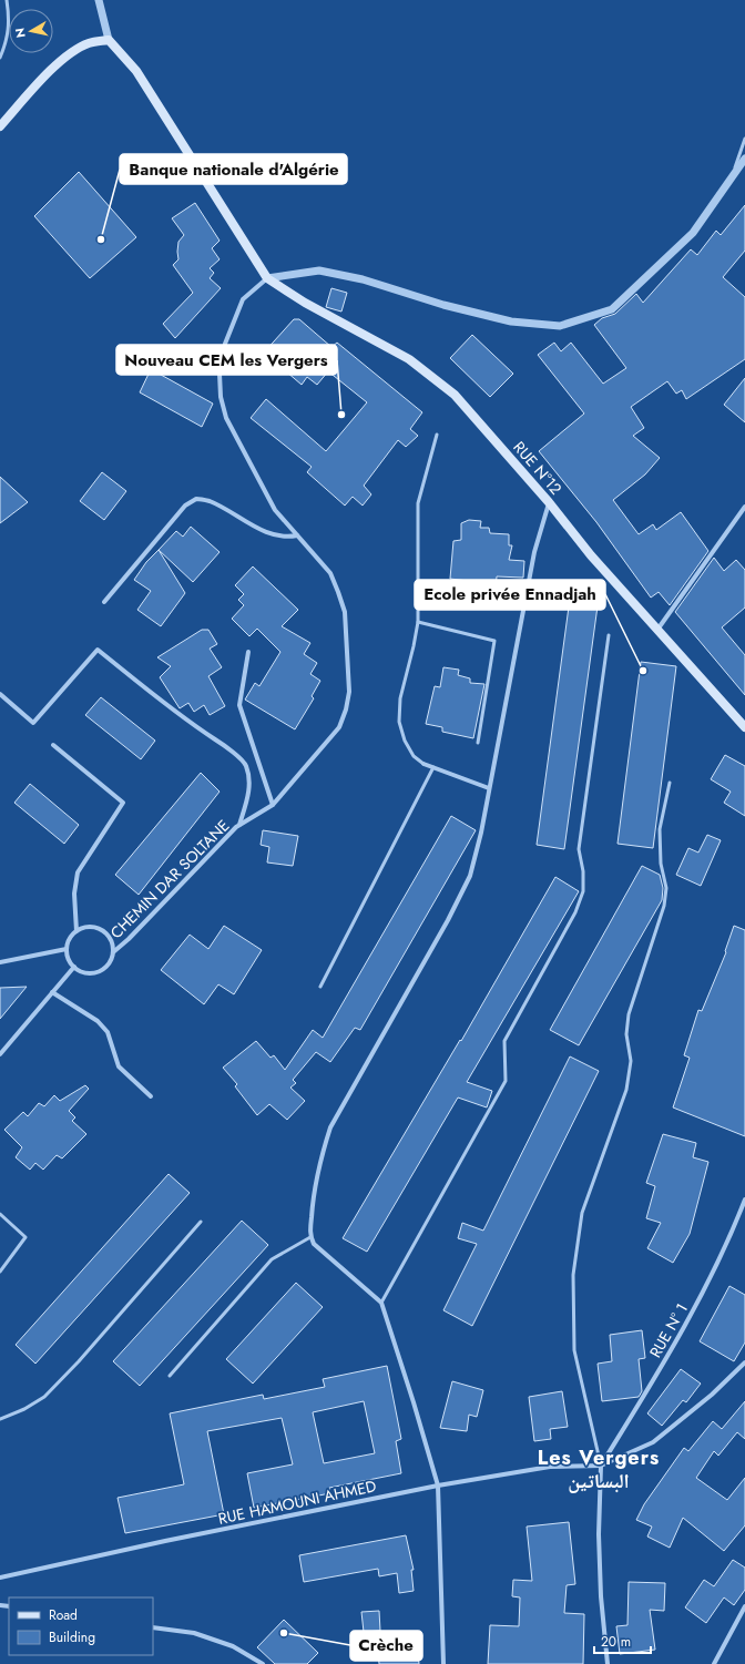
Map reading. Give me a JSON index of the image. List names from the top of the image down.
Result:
{
  "streets": {
    "main road": ["RUE N°12"],
    "street": ["CHEMIN DAR SOLTANE", "RUE N° 1", "RUE HAMOUNI AHMED"]
  },
  "crossings": [
    ["RUE N°12", "CHEMIN DAR SOLTANE"],
    ["RUE N° 1", "RUE HAMOUNI AHMED"]
  ],
  "districts": ["Les Vergers البساتين"],
  "places": [
    "Banque nationale d'Algérie",
    "Nouveau CEM les Vergers",
    "Ecole privée Ennadjah",
    "Crèche"
  ],
  "legend": ["Road", "Building"],
  "scale_bar": "20 m",
  "north": "left"
}
